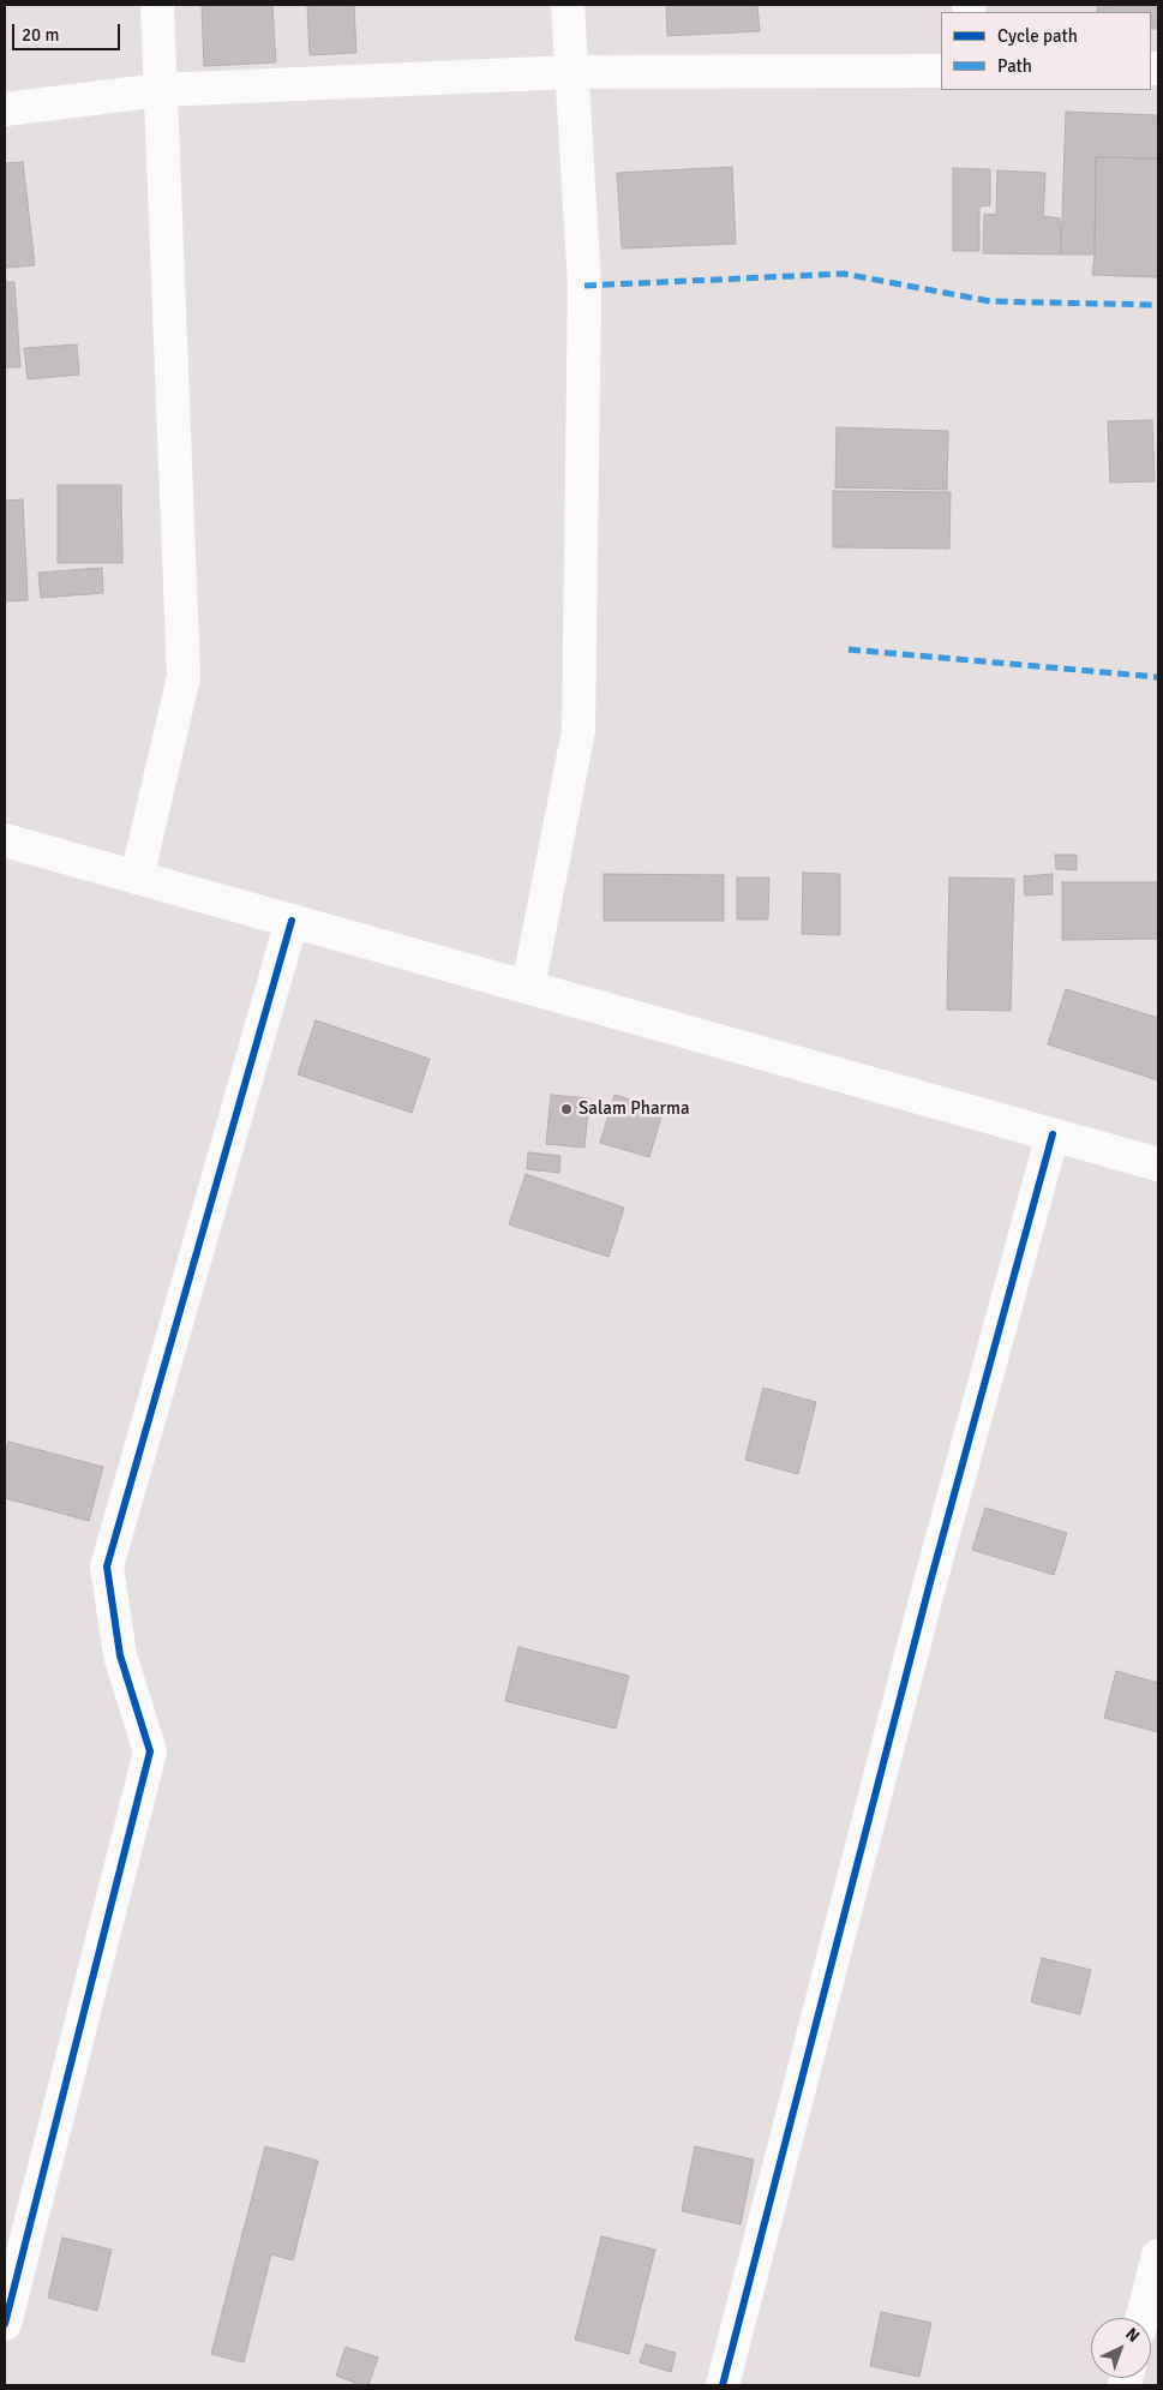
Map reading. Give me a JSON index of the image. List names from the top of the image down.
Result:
{
  "places": ["Salam Pharma"],
  "legend": ["Cycle path", "Path"],
  "scale_bar": "20 m",
  "north": "top right"
}
